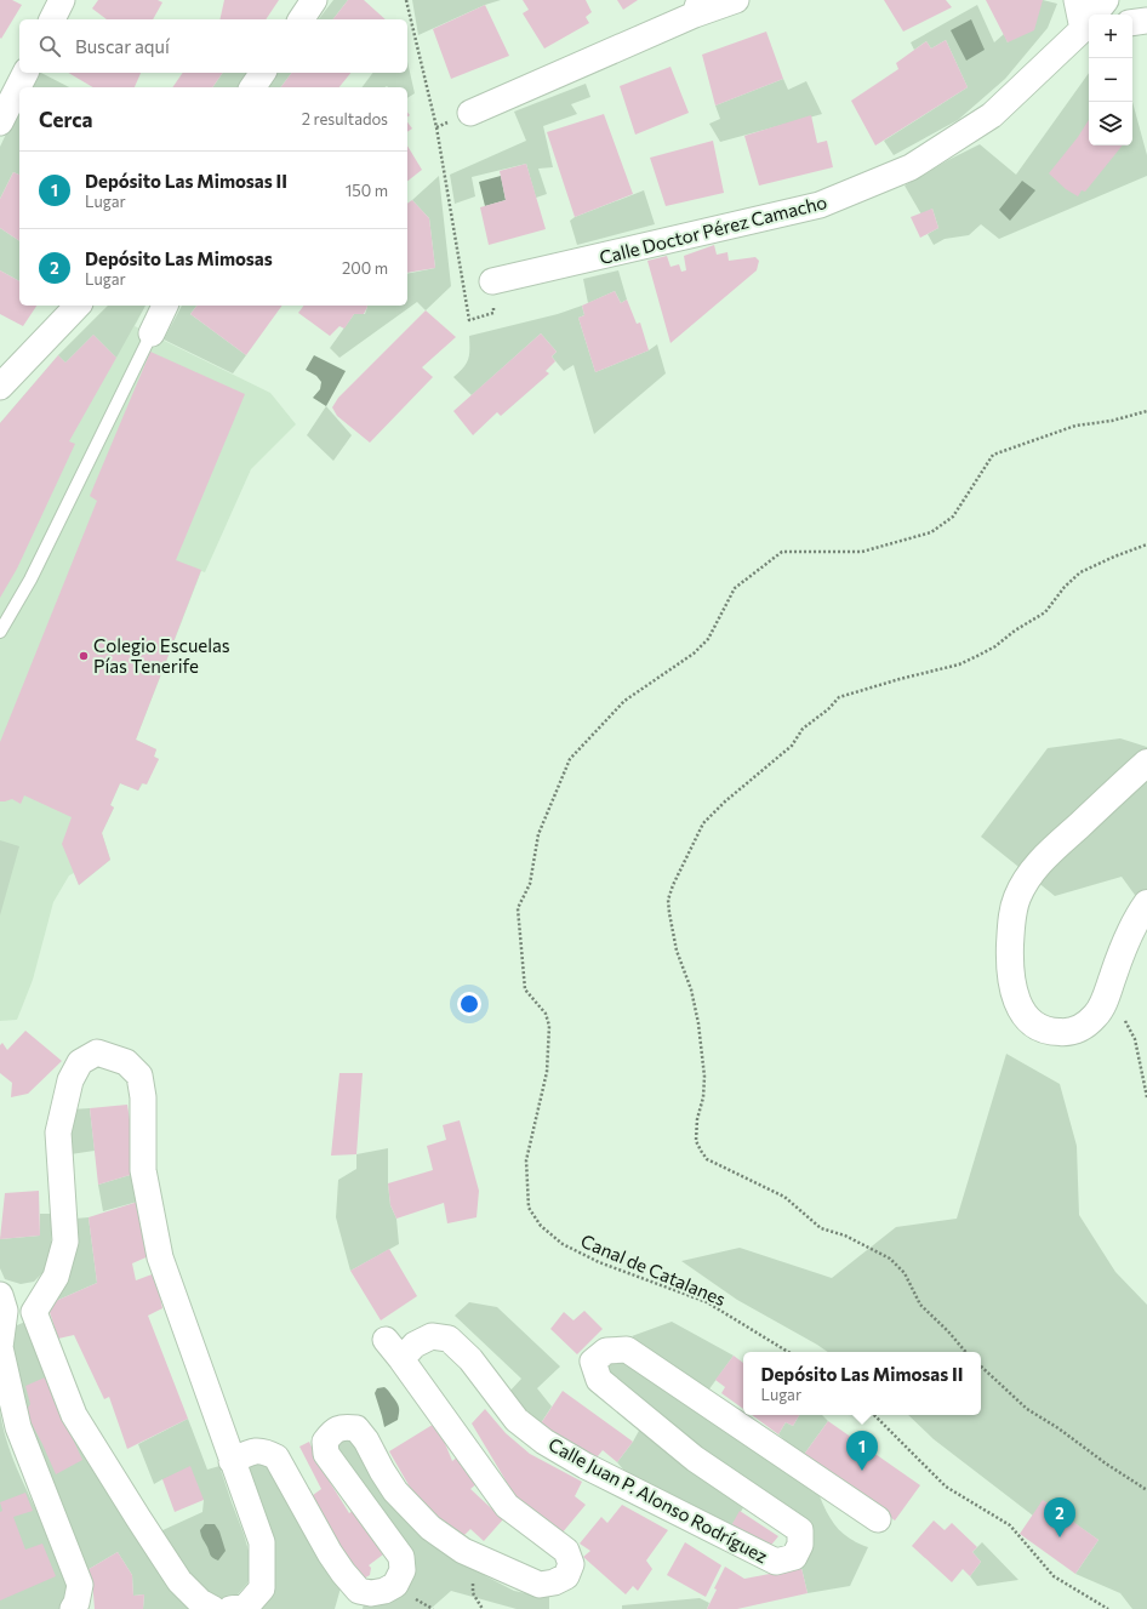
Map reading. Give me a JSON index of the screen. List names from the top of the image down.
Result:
{
  "streets": {
    "street": ["Calle Doctor Pérez Camacho", "Calle Juan P. Alonso Rodríguez"],
    "path": ["Canal de Catalanes"]
  },
  "places": ["Colegio Escuelas Pías Tenerife"],
  "page": {
    "map_buttons": ["+", "−"],
    "search": "Buscar aquí",
    "heading": ["Cerca", "2 resultados"],
    "list": [
      {
        "mark": "1",
        "name": "Depósito Las Mimosas II",
        "note": "Lugar",
        "value": "150 m"
      },
      {
        "mark": "2",
        "name": "Depósito Las Mimosas",
        "note": "Lugar",
        "value": "200 m"
      }
    ],
    "popup": ["Depósito Las Mimosas II", "Lugar"],
    "pins": ["1", "2"]
  }
}
